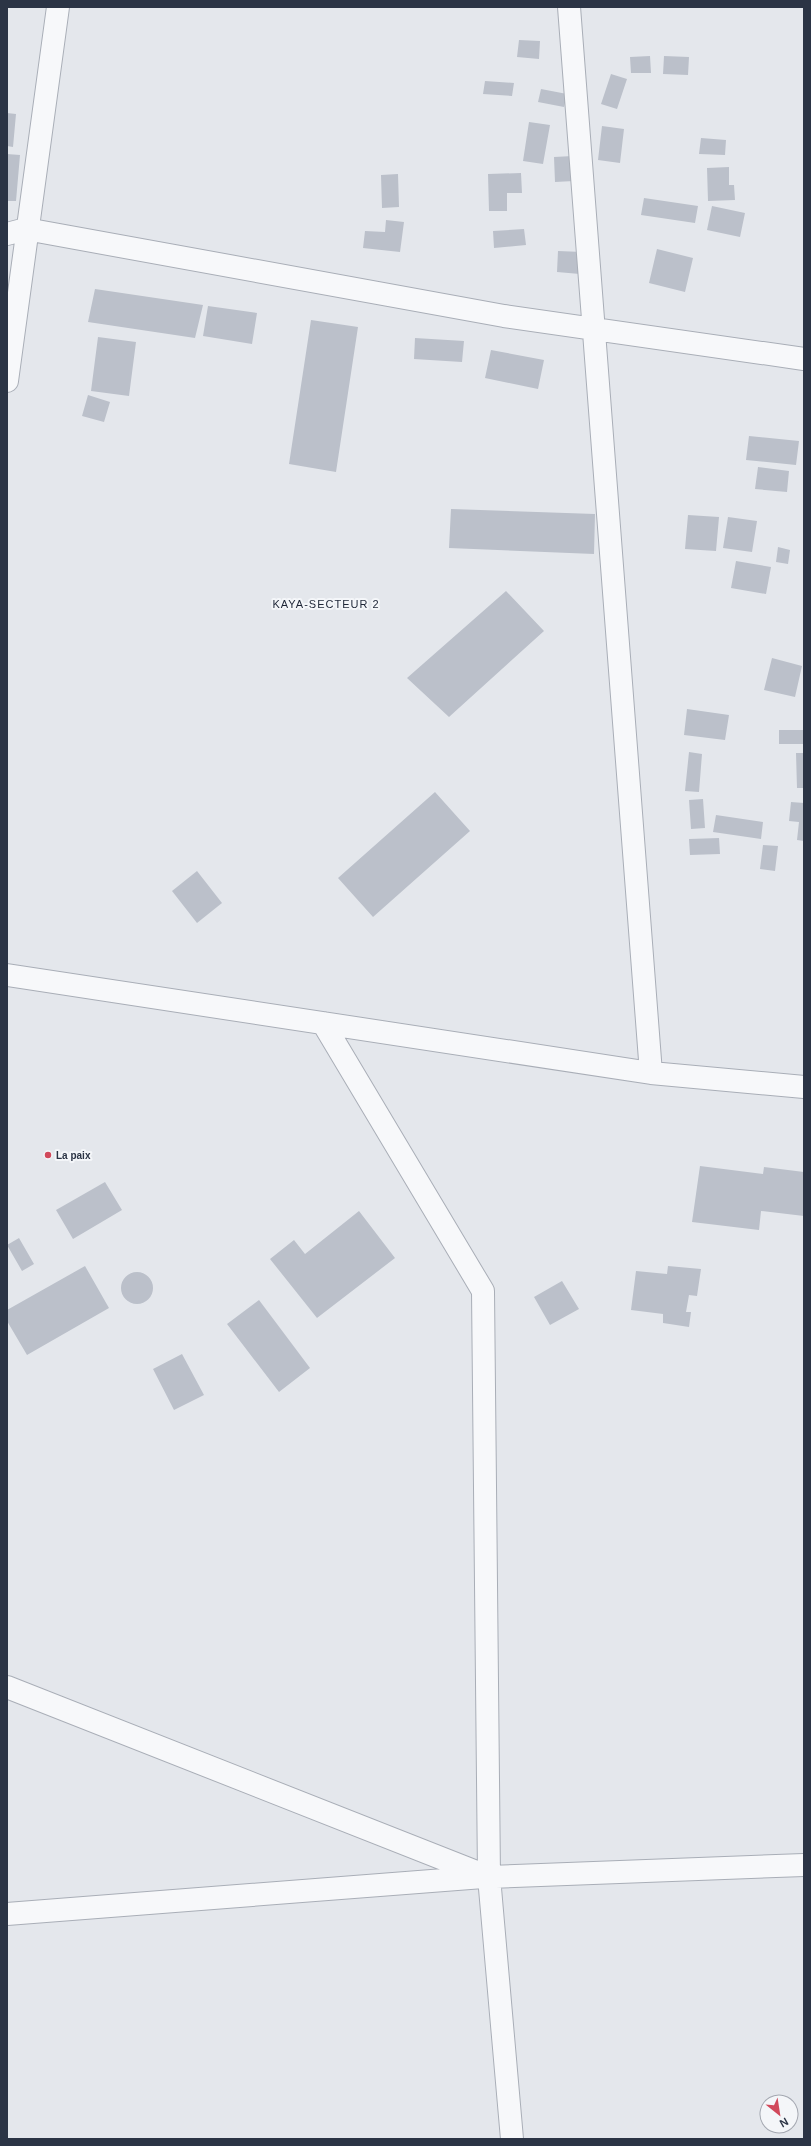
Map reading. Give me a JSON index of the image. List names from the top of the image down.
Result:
{
  "districts": ["KAYA-SECTEUR 2"],
  "places": ["La paix"],
  "north": "bottom right"
}
